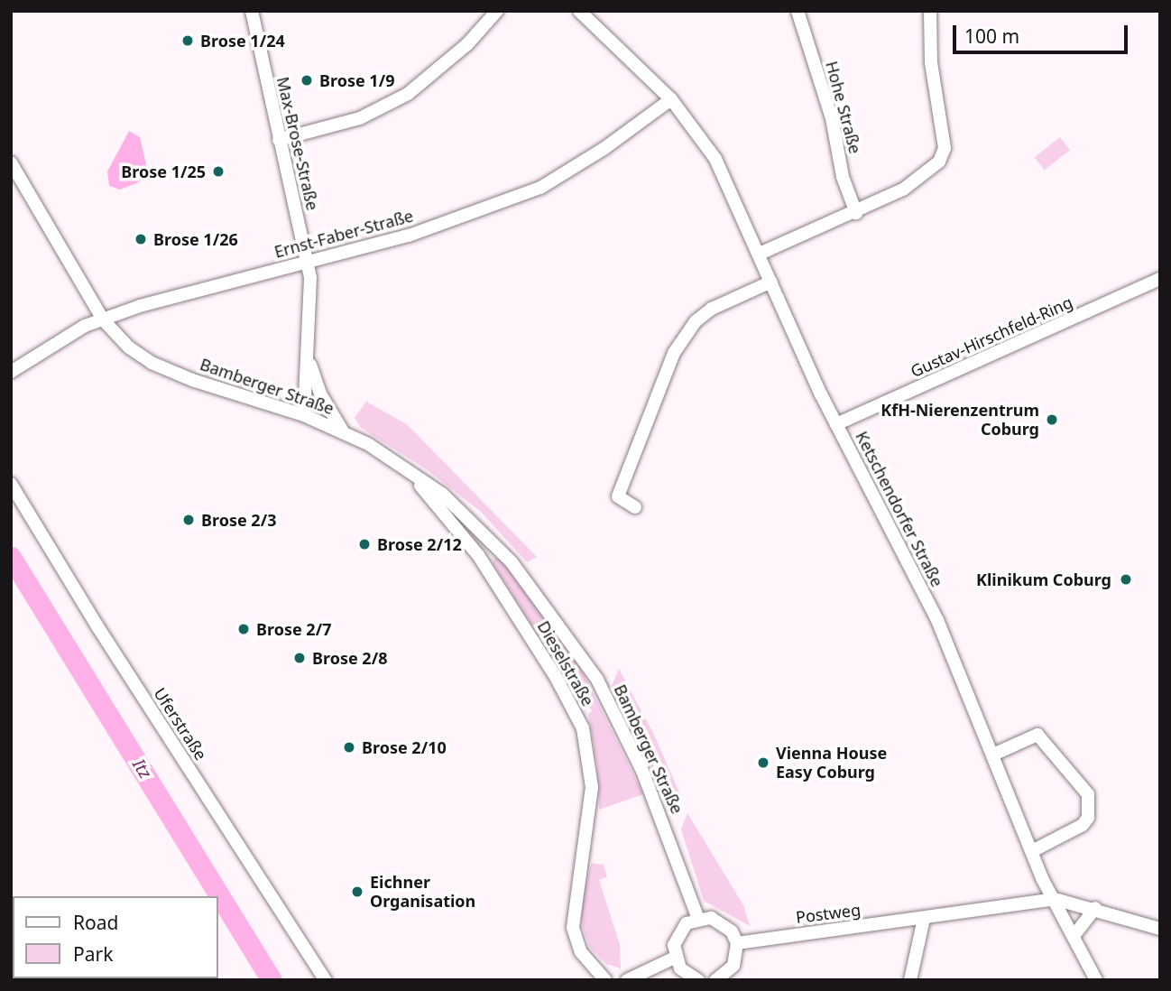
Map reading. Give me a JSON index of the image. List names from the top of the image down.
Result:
{
  "streets": {
    "street": [
      "Hohe Straße",
      "Max-Brose-Straße",
      "Ernst-Faber-Straße",
      "Gustav-Hirschfeld-Ring",
      "Bamberger Straße",
      "Ketschendorfer Straße",
      "Dieselstraße",
      "Uferstraße",
      "Postweg"
    ]
  },
  "crossings": [
    ["Max-Brose-Straße", "Ernst-Faber-Straße"],
    ["Max-Brose-Straße", "Bamberger Straße"],
    ["Ernst-Faber-Straße", "Bamberger Straße"],
    ["Ernst-Faber-Straße", "Ketschendorfer Straße"],
    ["Gustav-Hirschfeld-Ring", "Ketschendorfer Straße"],
    ["Bamberger Straße", "Dieselstraße"],
    ["Ketschendorfer Straße", "Postweg"]
  ],
  "water": ["Itz"],
  "places": [
    "Brose 1/24",
    "Brose 1/9",
    "Brose 1/25",
    "Brose 1/26",
    "KfH-Nierenzentrum Coburg",
    "Brose 2/3",
    "Brose 2/12",
    "Klinikum Coburg",
    "Brose 2/7",
    "Brose 2/8",
    "Brose 2/10",
    "Vienna House Easy Coburg",
    "Eichner Organisation"
  ],
  "legend": ["Road", "Park"],
  "scale_bar": "100 m"
}
